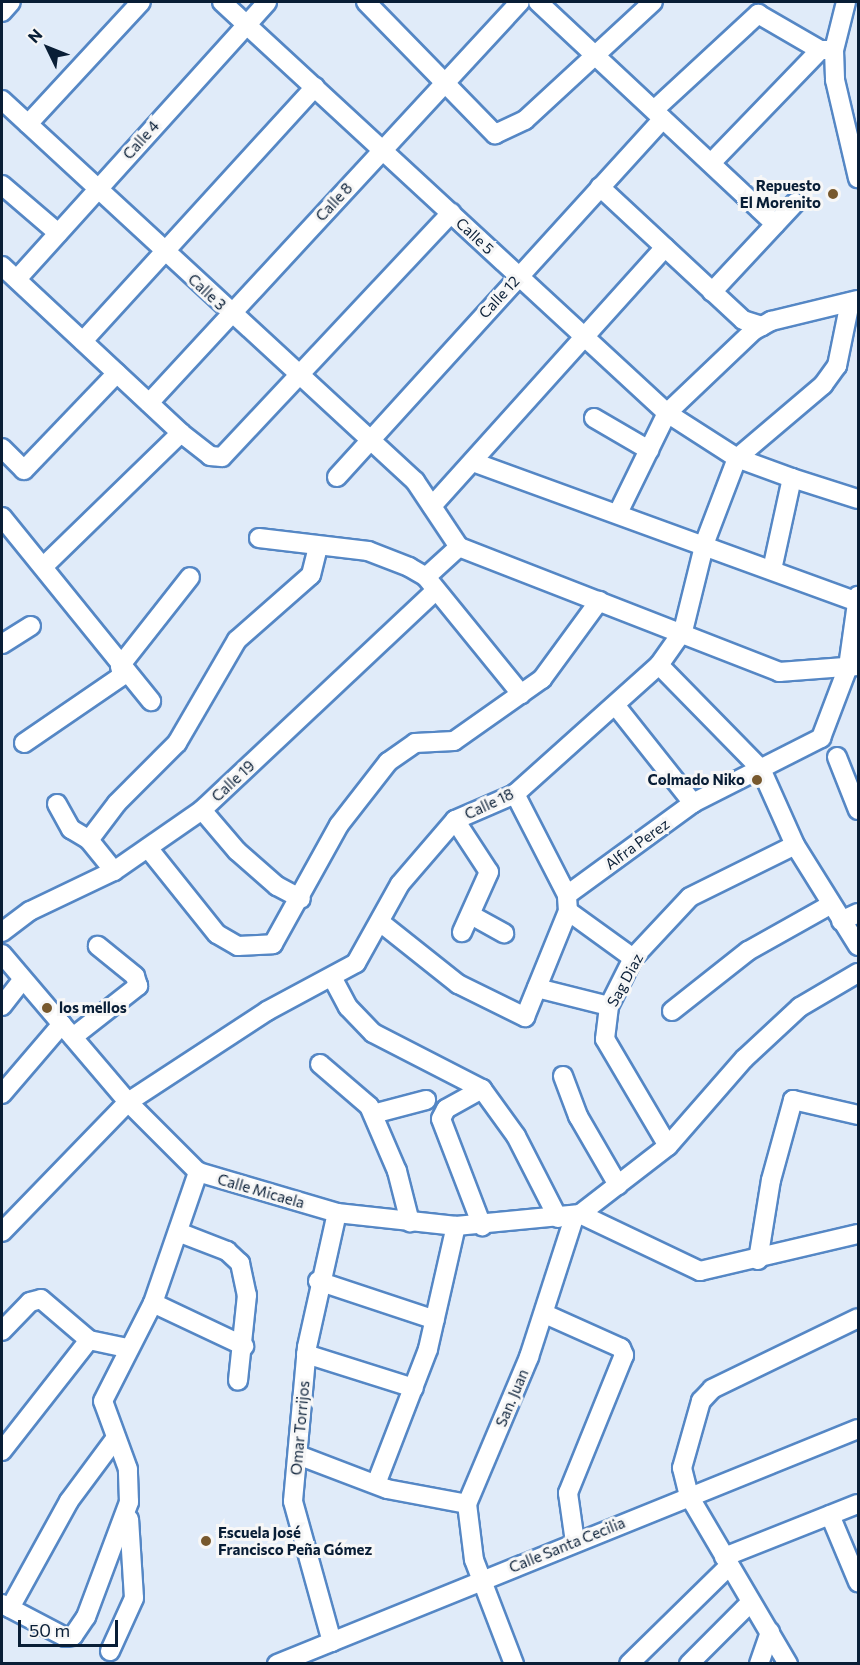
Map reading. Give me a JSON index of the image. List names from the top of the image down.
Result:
{
  "streets": {
    "street": [
      "Calle 4",
      "Calle 8",
      "Calle 5",
      "Calle 3",
      "Calle 12",
      "Calle 19",
      "Calle 18",
      "Alfra Perez",
      "Sag Diaz",
      "Calle Micaela",
      "San. Juan",
      "Omar Torrijos",
      "Calle Santa Cecilia"
    ]
  },
  "crossings": [
    ["Calle 4", "Calle 5"],
    ["Calle 4", "Calle 3"],
    ["Calle 8", "Calle 5"],
    ["Calle 8", "Calle 3"],
    ["Calle 5", "Calle 12"],
    ["Calle 5", "Calle 18"],
    ["Calle 3", "Calle 12"],
    ["Calle 3", "Calle 19"],
    ["Calle 18", "Calle Micaela"],
    ["Calle Micaela", "San. Juan"],
    ["Calle Micaela", "Omar Torrijos"],
    ["San. Juan", "Calle Santa Cecilia"],
    ["Omar Torrijos", "Calle Santa Cecilia"]
  ],
  "places": [
    "Repuesto El Morenito",
    "Colmado Niko",
    "los mellos",
    "Escuela José Francisco Peña Gómez"
  ],
  "scale_bar": "50 m",
  "north": "top left"
}
